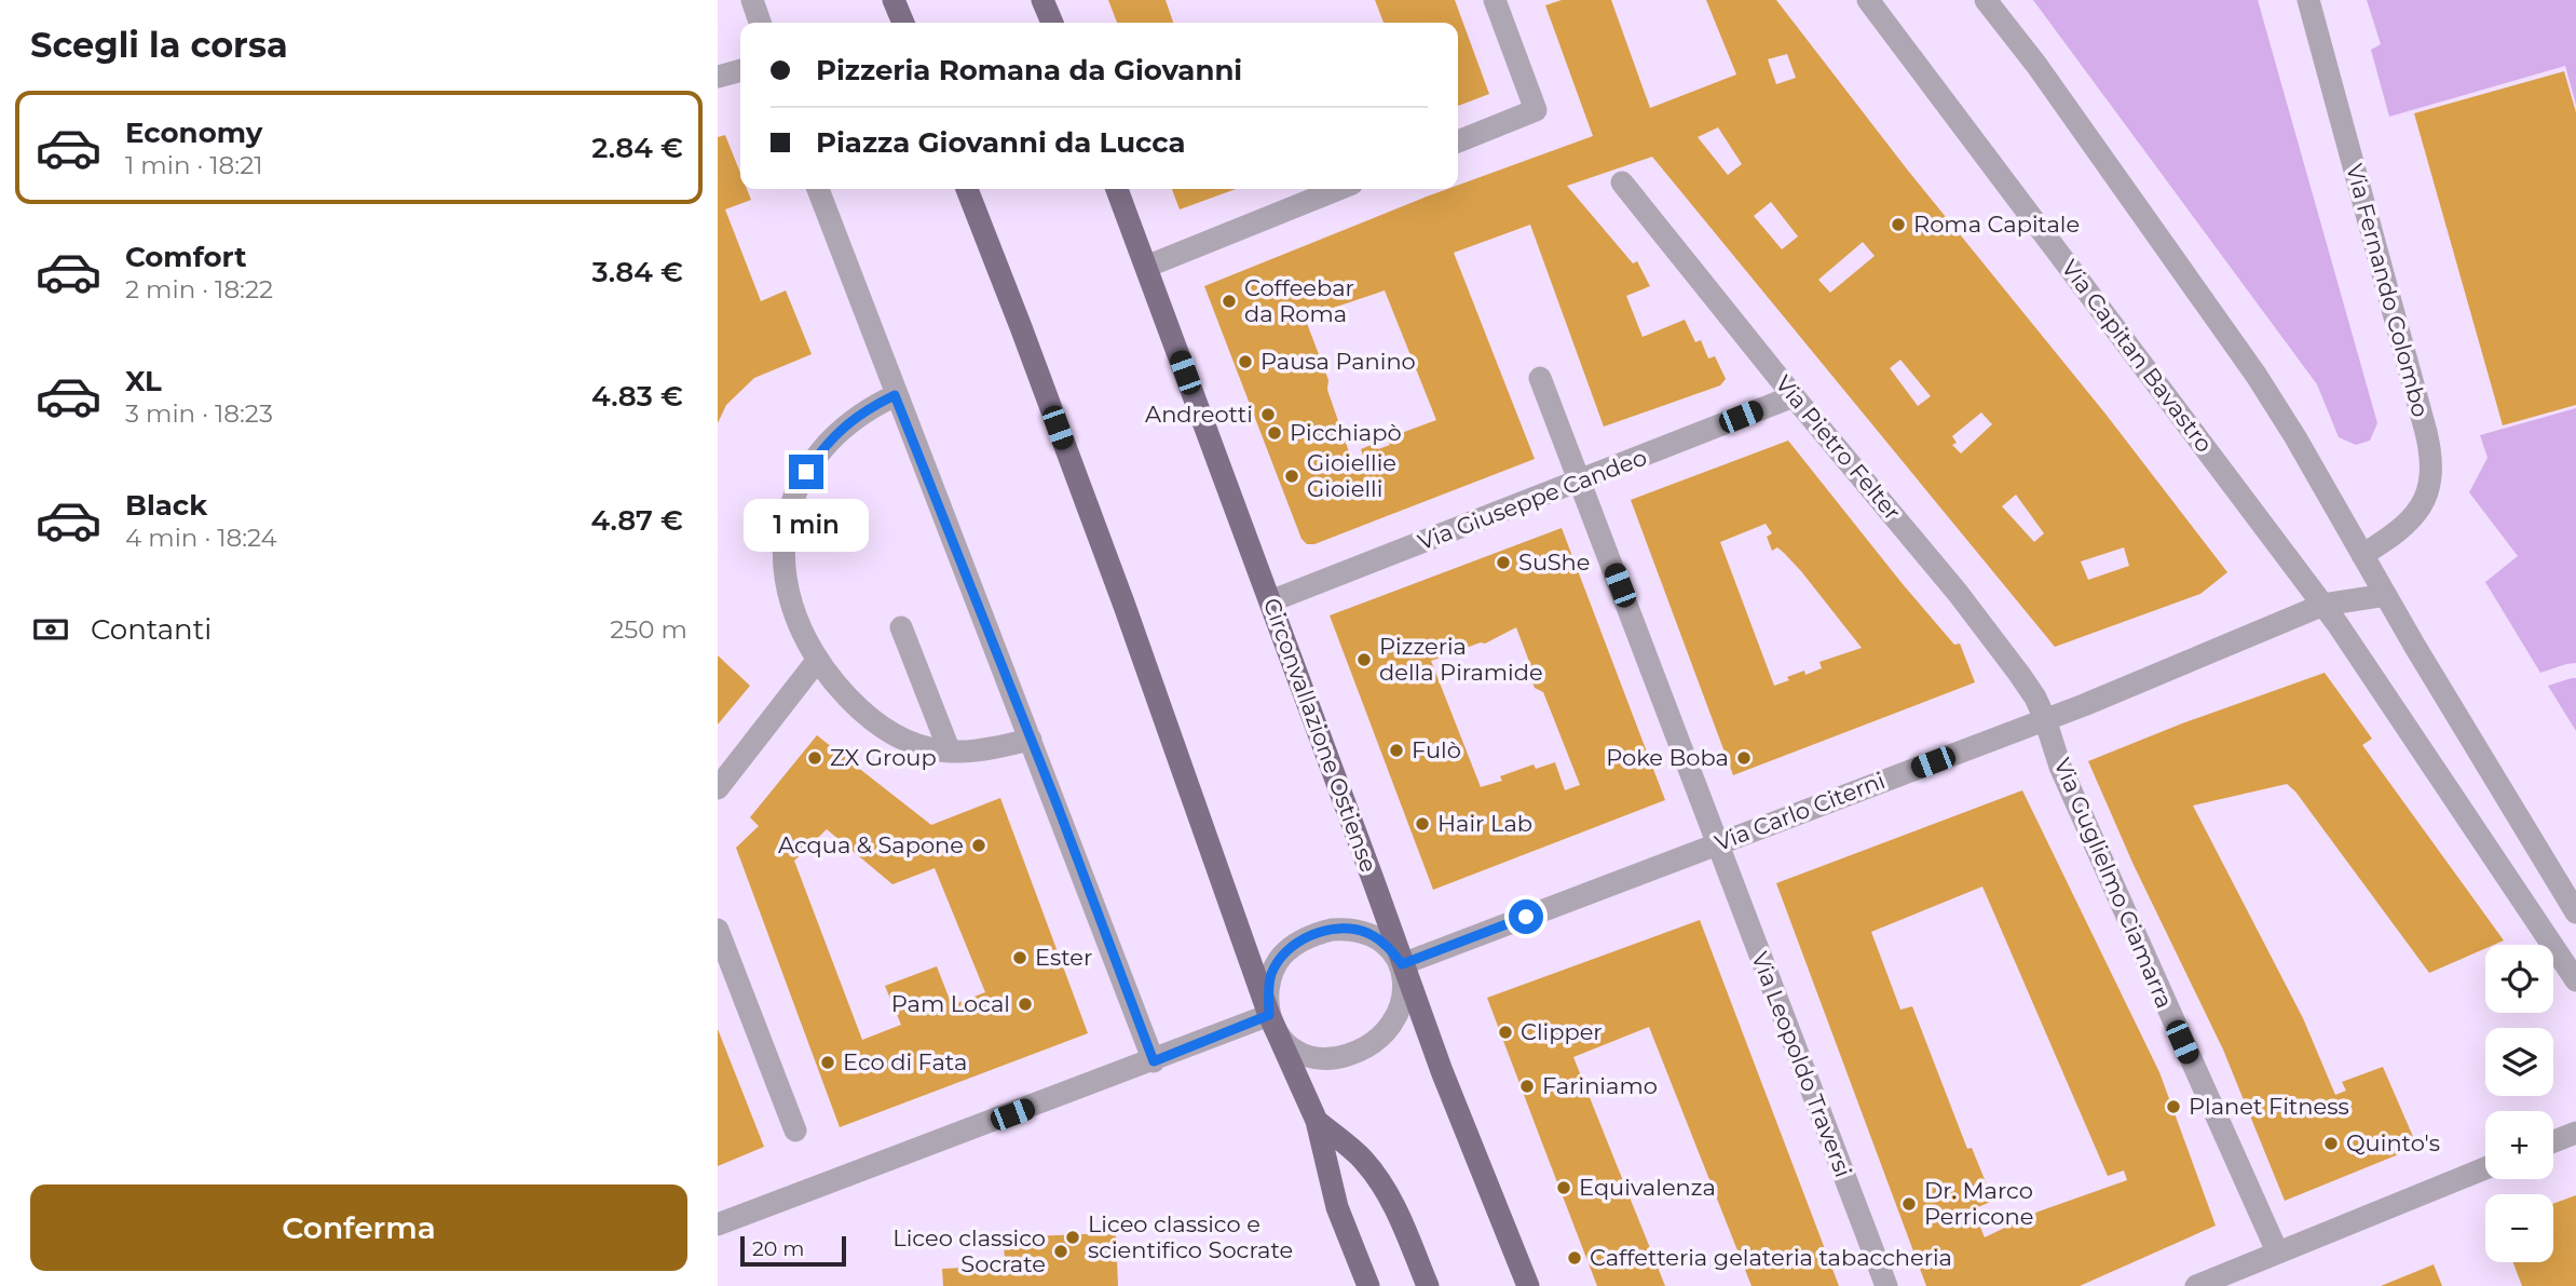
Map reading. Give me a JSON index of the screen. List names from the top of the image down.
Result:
{
  "streets": {
    "main road": ["Circonvallazione Ostiense"],
    "street": [
      "Via Fernando Colombo",
      "Via Capitan Bavastro",
      "Via Pietro Felter",
      "Via Giuseppe Candeo",
      "Via Carlo Citerni",
      "Via Guglielmo Ciamarra",
      "Via Leopoldo Traversi"
    ]
  },
  "crossings": [
    ["Via Capitan Bavastro", "Via Carlo Citerni"],
    ["Via Pietro Felter", "Via Giuseppe Candeo"],
    ["Via Pietro Felter", "Via Carlo Citerni"],
    ["Via Pietro Felter", "Via Guglielmo Ciamarra"],
    ["Via Giuseppe Candeo", "Circonvallazione Ostiense"],
    ["Via Giuseppe Candeo", "Via Leopoldo Traversi"],
    ["Circonvallazione Ostiense", "Via Carlo Citerni"],
    ["Via Carlo Citerni", "Via Guglielmo Ciamarra"],
    ["Via Carlo Citerni", "Via Leopoldo Traversi"]
  ],
  "places": [
    "Roma Capitale",
    "Coffeebar da Roma",
    "Pausa Panino",
    "Andreotti",
    "Picchiapò",
    "Gioiellie Gioielli",
    "SuShe",
    "Pizzeria della Piramide",
    "Fulò",
    "ZX Group",
    "Poke Boba",
    "Hair Lab",
    "Acqua & Sapone",
    "Ester",
    "Pam Local",
    "Clipper",
    "Eco di Fata",
    "Fariniamo",
    "Planet Fitness",
    "Quinto's",
    "Equivalenza",
    "Dr. Marco Perricone",
    "Liceo classico e scientifico Socrate",
    "Liceo classico Socrate",
    "Caffetteria gelateria tabaccheria"
  ],
  "scale_bar": "20 m",
  "page": {
    "heading": "Scegli la corsa",
    "banner": ["Pizzeria Romana da Giovanni", "Piazza Giovanni da Lucca"],
    "list": [
      {
        "name": "Economy",
        "note": "1 min · 18:21",
        "value": "2.84 €"
      },
      {
        "name": "Comfort",
        "note": "2 min · 18:22",
        "value": "3.84 €"
      },
      {
        "name": "XL",
        "note": "3 min · 18:23",
        "value": "4.83 €"
      },
      {
        "name": "Black",
        "note": "4 min · 18:24",
        "value": "4.87 €"
      }
    ],
    "bubble": "1 min",
    "pay": ["Contanti", "250 m"],
    "map_buttons": ["+", "−"],
    "buttons": "Conferma",
    "scale": "20 m"
  }
}
